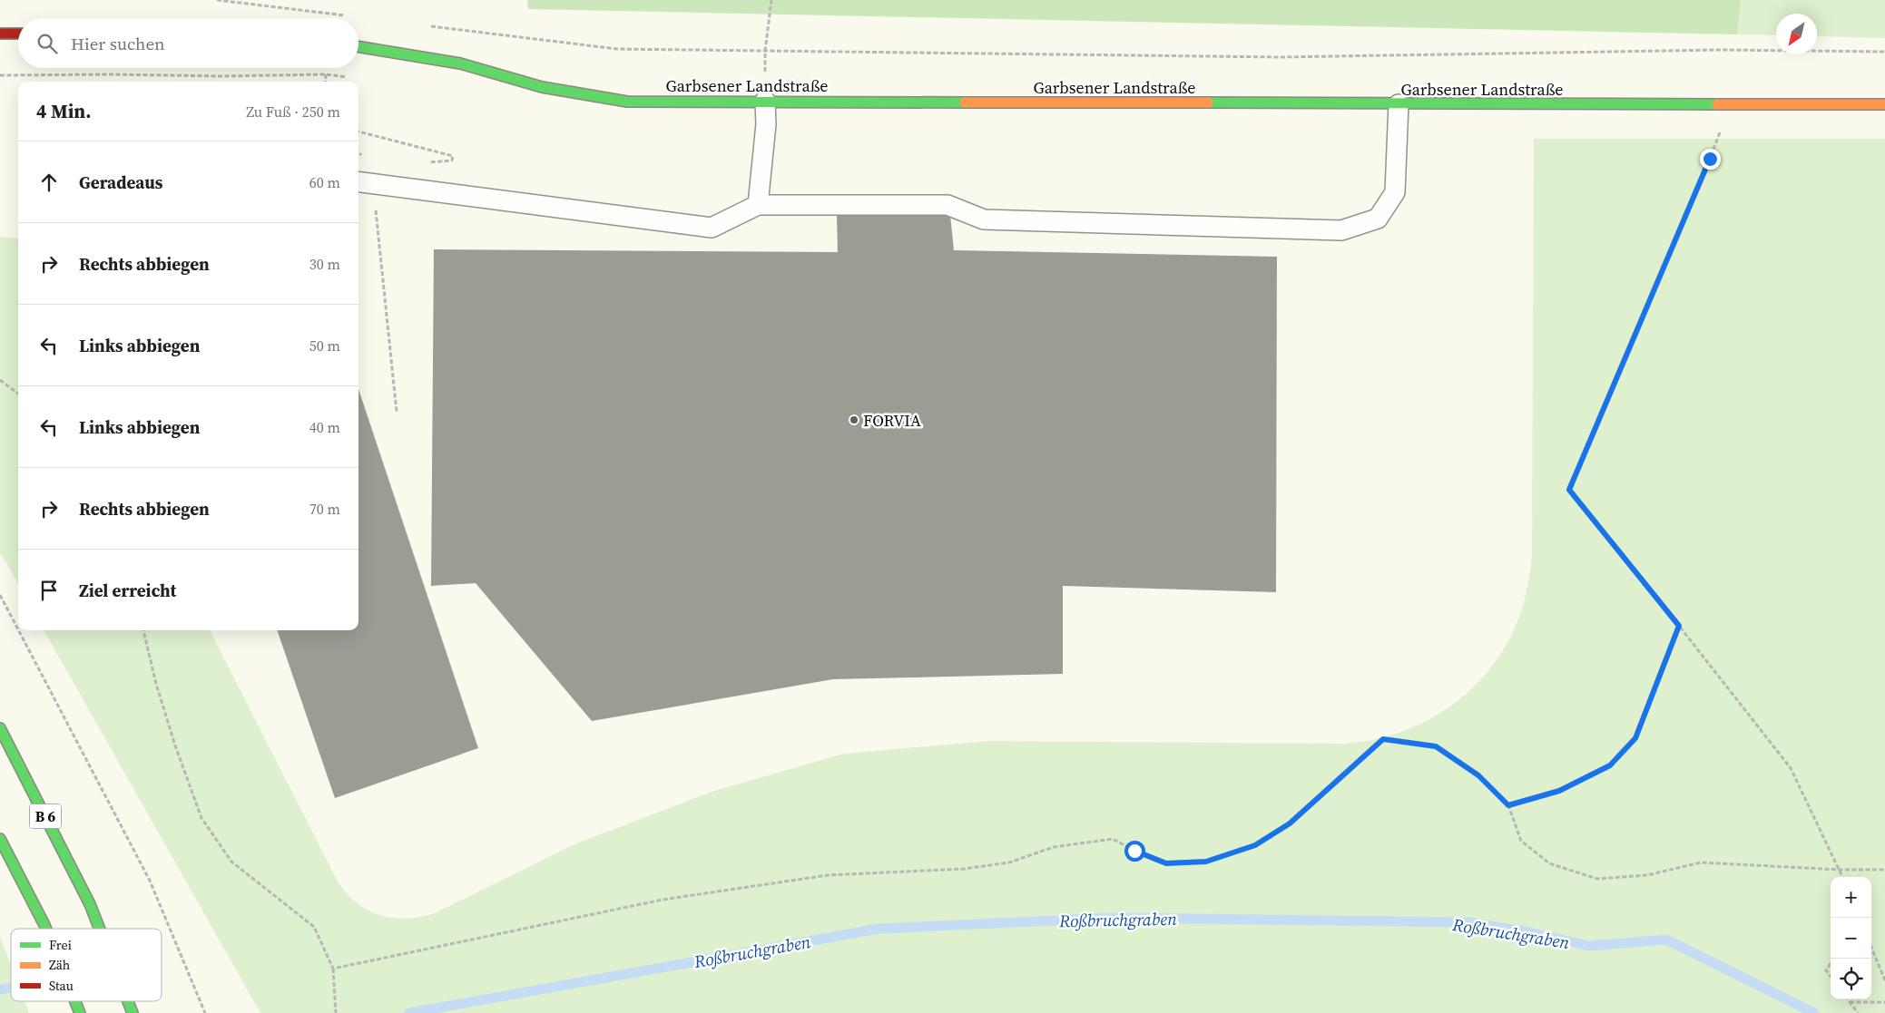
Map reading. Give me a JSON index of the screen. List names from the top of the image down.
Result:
{
  "streets": {
    "main road": ["Garbsener Landstraße", "B 6"]
  },
  "water": ["Roßbruchgraben"],
  "places": ["FORVIA"],
  "legend": ["Frei", "Zäh", "Stau"],
  "north": "bottom left",
  "page": {
    "search": "Hier suchen",
    "heading": ["4 Min.", "Zu Fuß · 250 m"],
    "list": [
      ["Geradeaus", "60 m"],
      ["Rechts abbiegen", "30 m"],
      ["Links abbiegen", "50 m"],
      ["Links abbiegen", "40 m"],
      ["Rechts abbiegen", "70 m"],
      "Ziel erreicht"
    ],
    "map_buttons": ["+", "−"]
  }
}
